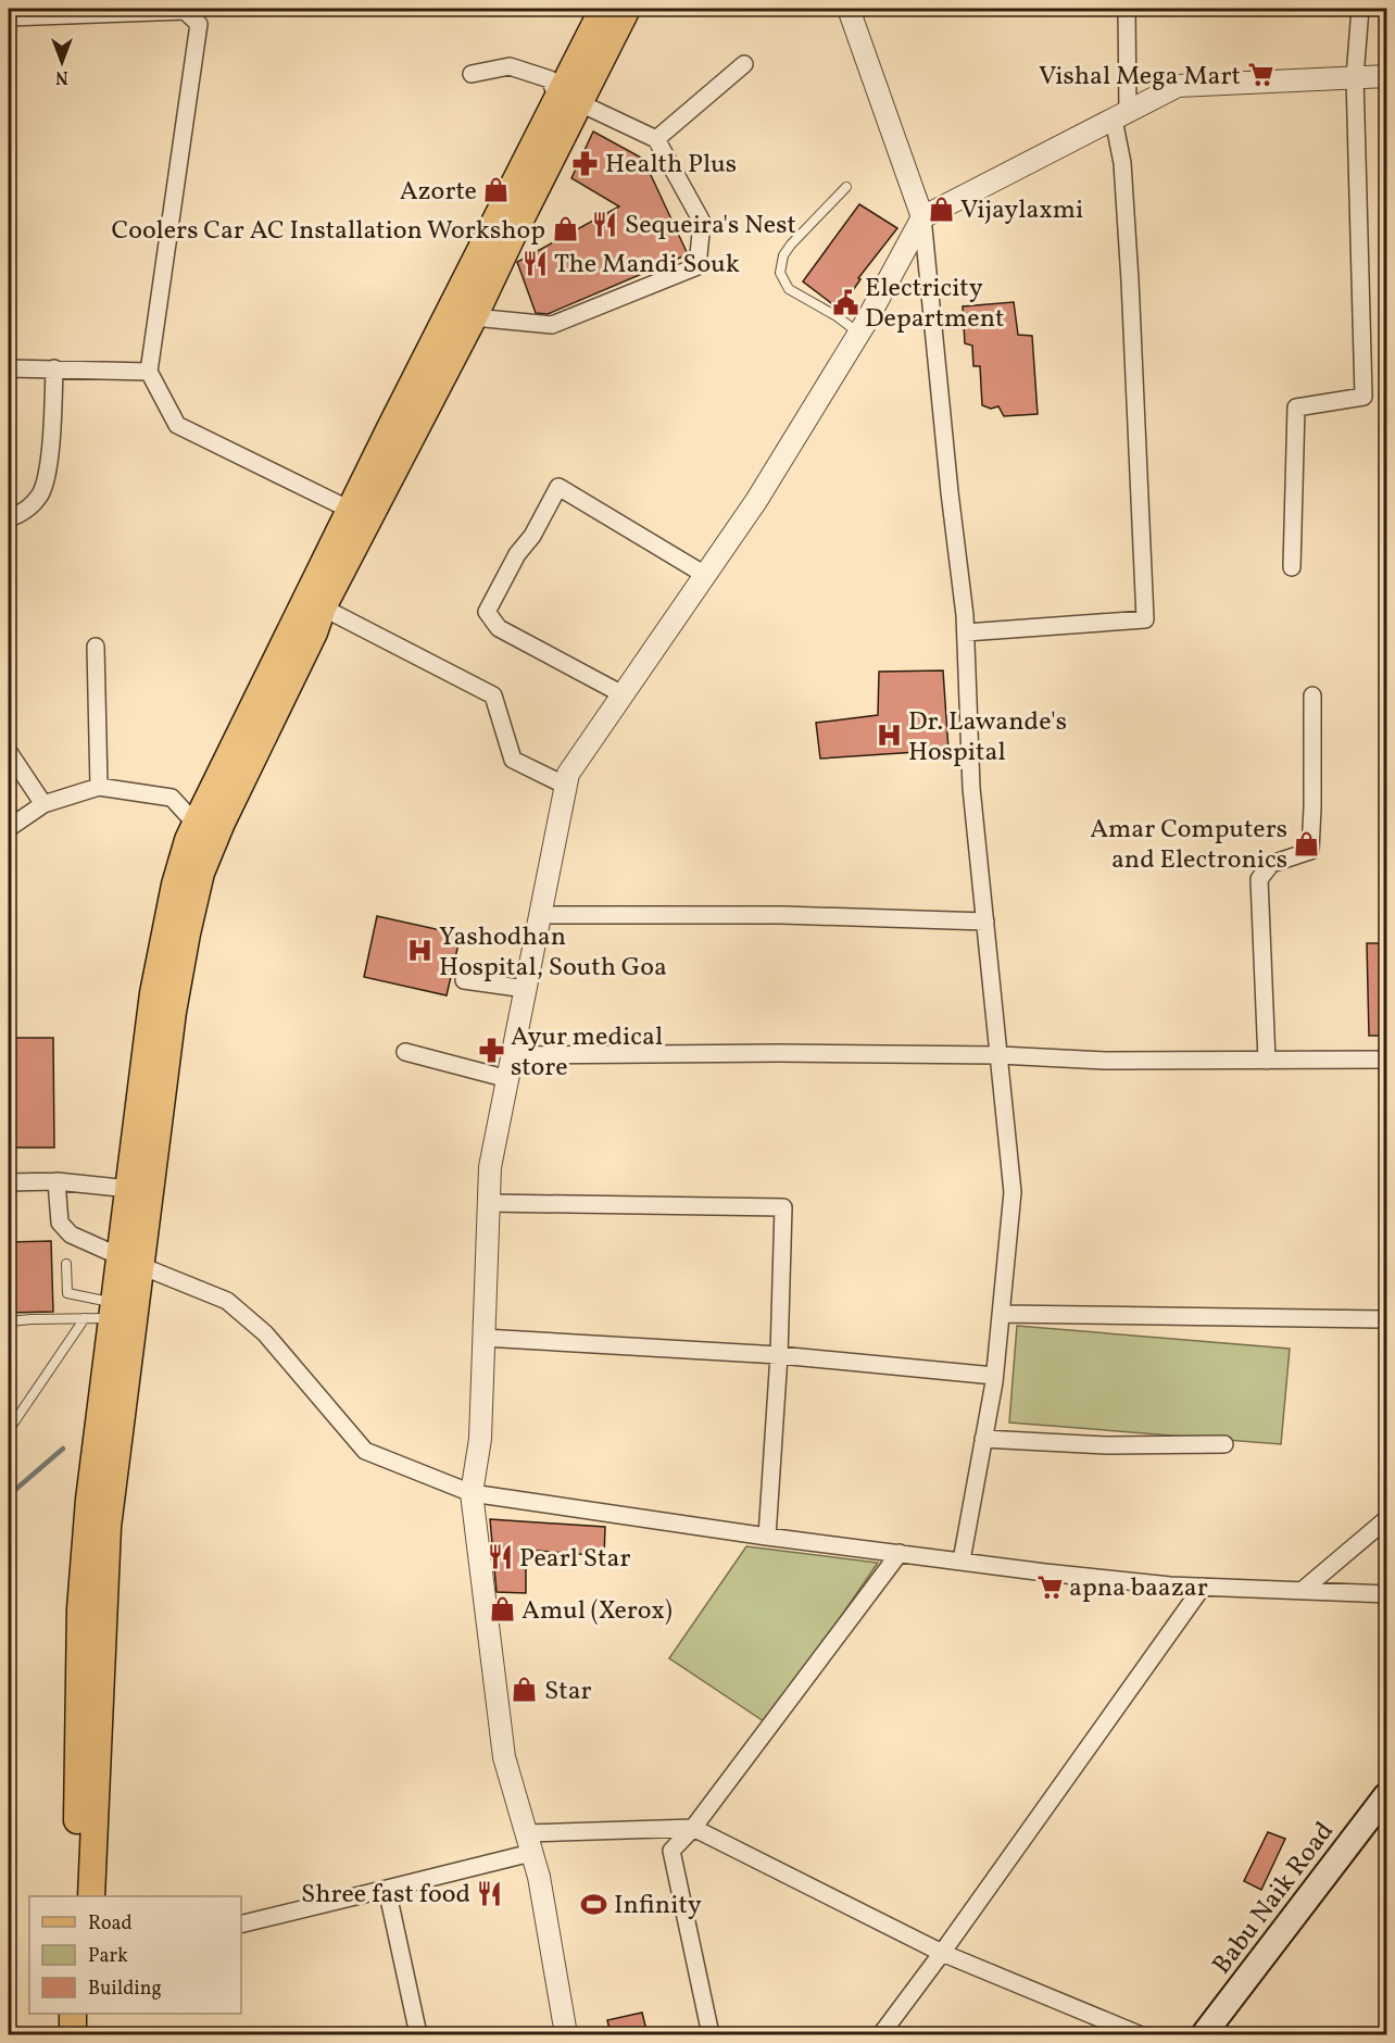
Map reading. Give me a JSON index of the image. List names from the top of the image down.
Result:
{
  "streets": {
    "main road": ["Babu Naik Road"]
  },
  "places": {
    "supermarket": ["Vishal Mega Mart", "apna baazar"],
    "pharmacy": ["Health Plus", "Ayur medical store"],
    "shop": [
      "Azorte",
      "Vijaylaxmi",
      "Coolers Car AC Installation Workshop",
      "Amar Computers and Electronics",
      "Amul (Xerox)",
      "Star"
    ],
    "restaurant": [
      "Sequeira's Nest",
      "The Mandi Souk",
      "Pearl Star",
      "Shree fast food"
    ],
    "public building": ["Electricity Department"],
    "hospital": ["Dr. Lawande's Hospital", "Yashodhan Hospital, South Goa"],
    "sports": ["Infinity"]
  },
  "legend": ["Road", "Park", "Building"],
  "north": "bottom"
}
